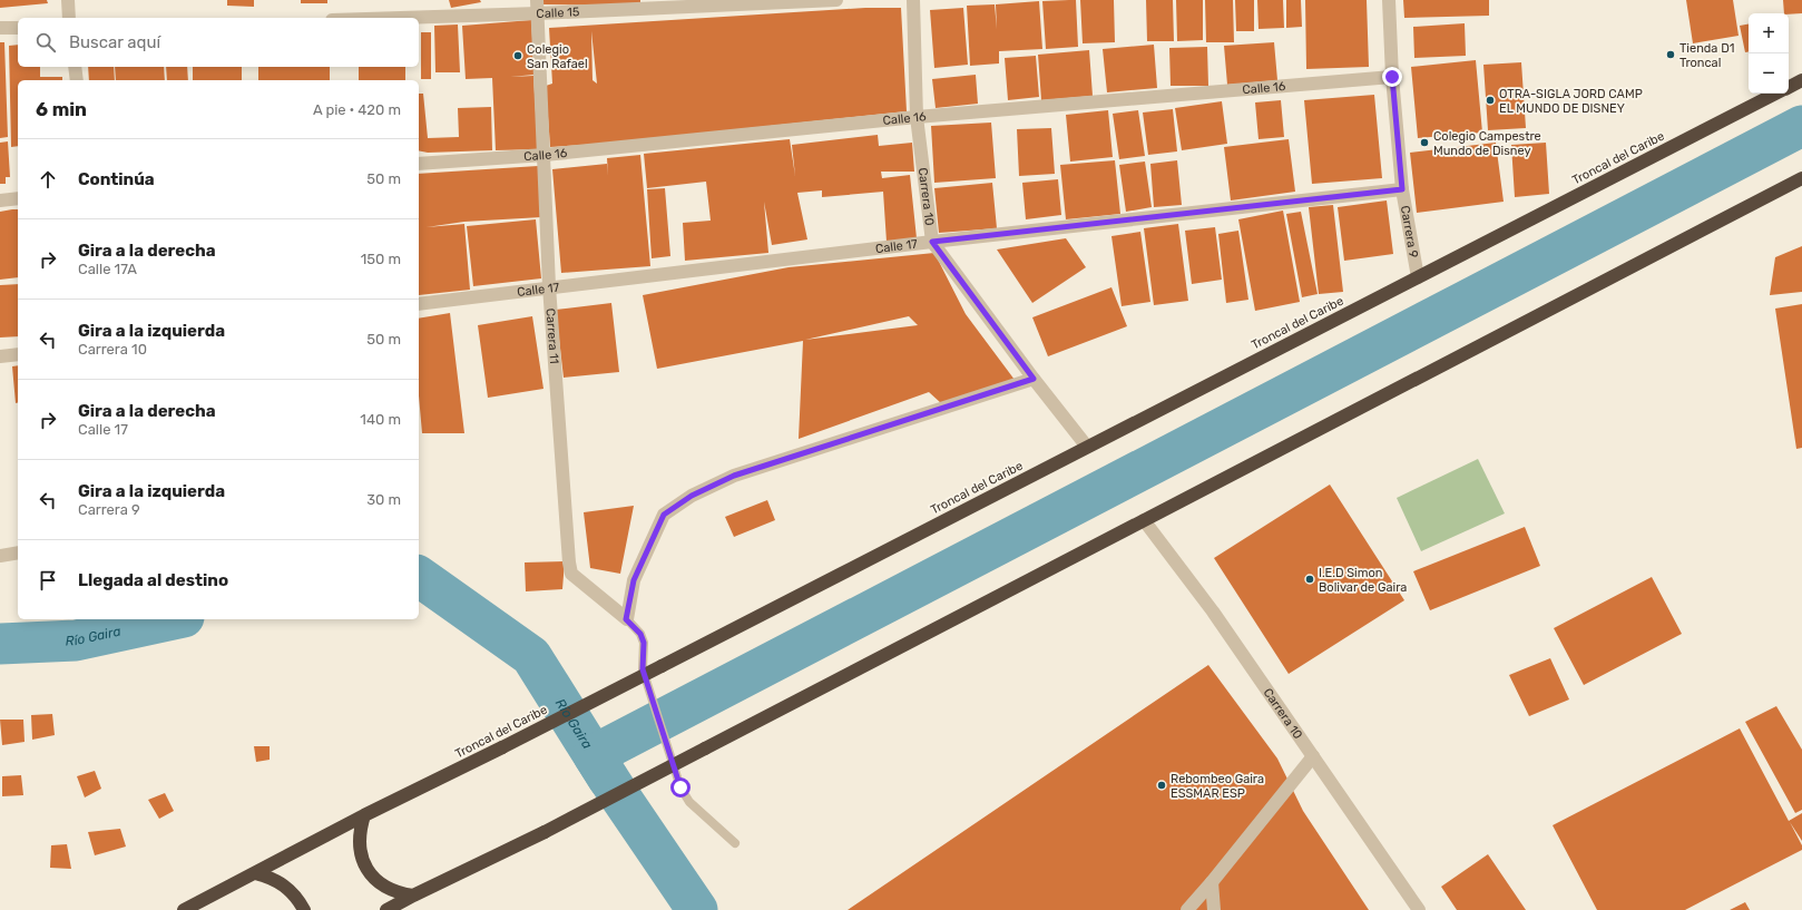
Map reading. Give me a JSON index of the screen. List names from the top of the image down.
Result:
{
  "streets": {
    "highway": ["Troncal del Caribe"],
    "street": [
      "Calle 15",
      "Calle 16",
      "Carrera 10",
      "Carrera 9",
      "Calle 17",
      "Carrera 11"
    ]
  },
  "crossings": [
    ["Calle 15", "Carrera 11"],
    ["Calle 16", "Carrera 10"],
    ["Calle 16", "Carrera 9"],
    ["Calle 16", "Carrera 11"],
    ["Troncal del Caribe", "Carrera 10"],
    ["Troncal del Caribe", "Carrera 9"],
    ["Carrera 10", "Calle 17"],
    ["Carrera 9", "Calle 17"],
    ["Calle 17", "Carrera 11"]
  ],
  "water": ["Río Gaira"],
  "places": [
    "Tienda D1 Troncal",
    "Colegio San Rafael",
    "OTRA-SIGLA JORD CAMP EL MUNDO DE DISNEY",
    "Colegio Campestre Mundo de Disney",
    "I.E.D Simon Bolivar de Gaira",
    "Rebombeo Gaira ESSMAR ESP"
  ],
  "page": {
    "map_buttons": ["+", "−"],
    "search": "Buscar aquí",
    "heading": ["6 min", "A pie · 420 m"],
    "list": [
      ["Continúa", "50 m"],
      ["Gira a la derecha", "Calle 17A", "150 m"],
      ["Gira a la izquierda", "Carrera 10", "50 m"],
      ["Gira a la derecha", "Calle 17", "140 m"],
      ["Gira a la izquierda", "Carrera 9", "30 m"],
      "Llegada al destino"
    ]
  }
}
